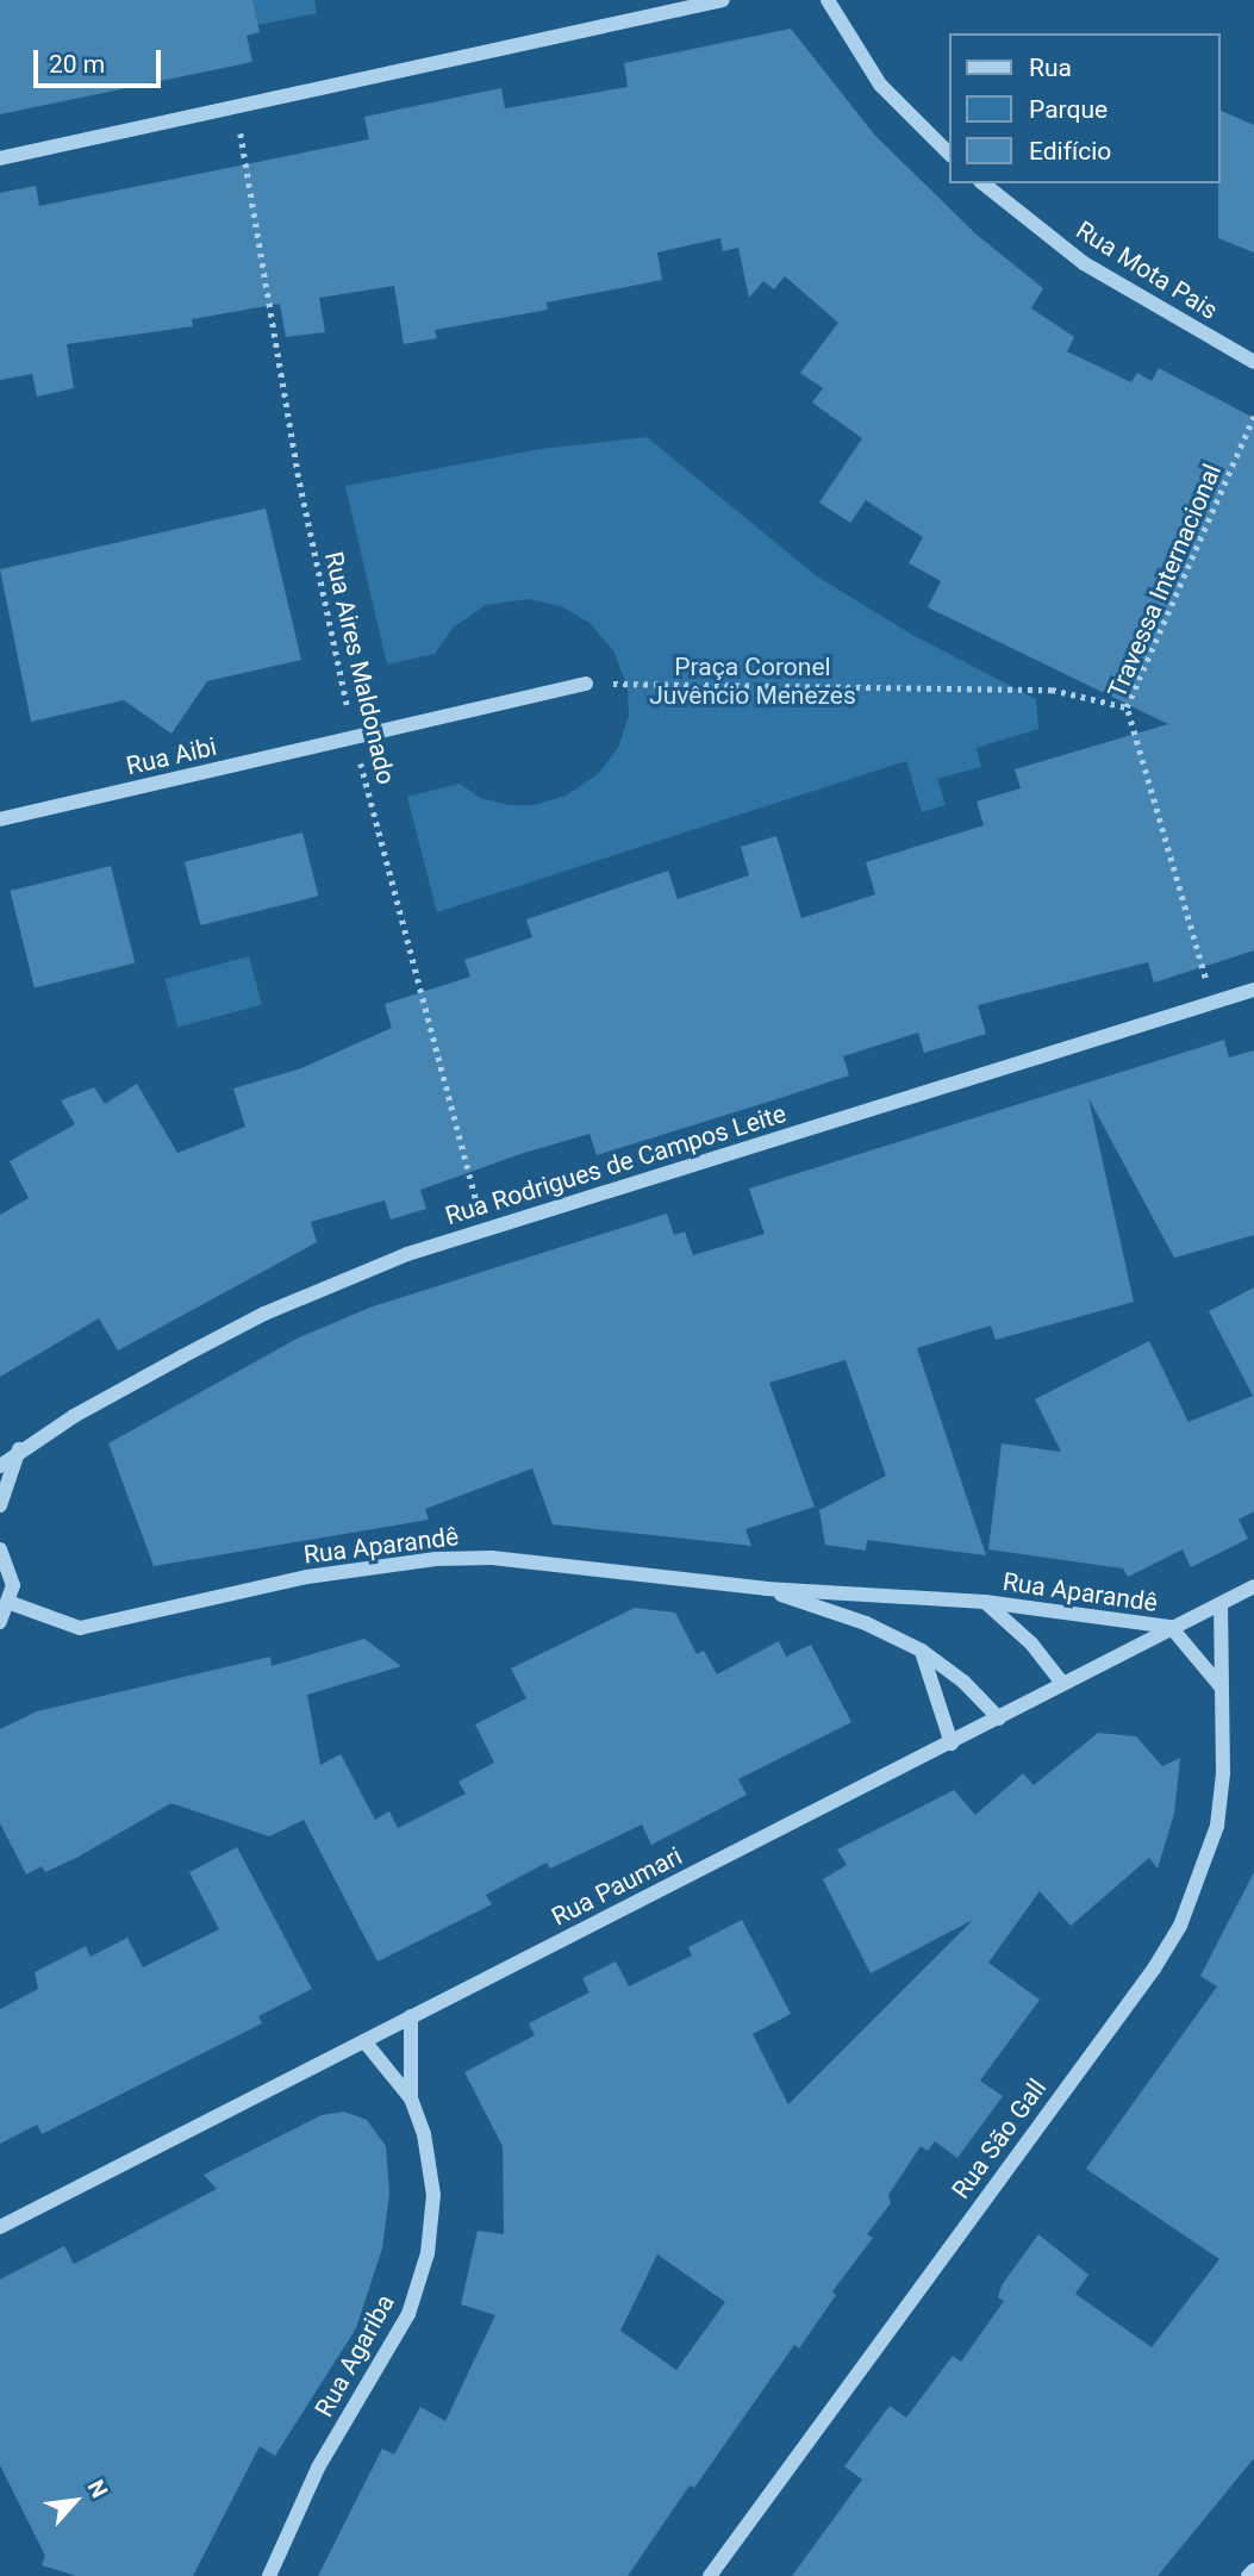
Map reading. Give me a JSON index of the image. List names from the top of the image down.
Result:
{
  "streets": {
    "street": [
      "Rua Mota Pais",
      "Rua Aibi",
      "Rua Rodrigues de Campos Leite",
      "Rua Aparandê",
      "Rua Paumari",
      "Rua São Gall",
      "Rua Agariba"
    ],
    "path": ["Travessa Internacional", "Rua Aires Maldonado"]
  },
  "crossings": [
    ["Travessa Internacional", "Rua Rodrigues de Campos Leite"],
    ["Rua Aires Maldonado", "Rua Aibi"],
    ["Rua Aires Maldonado", "Rua Rodrigues de Campos Leite"],
    ["Rua Aparandê", "Rua Paumari"],
    ["Rua Paumari", "Rua São Gall"],
    ["Rua Paumari", "Rua Agariba"]
  ],
  "parks": ["Praça Coronel Juvêncio Menezes"],
  "legend": ["Rua", "Parque", "Edifício"],
  "scale_bar": "20 m",
  "north": "top right"
}
